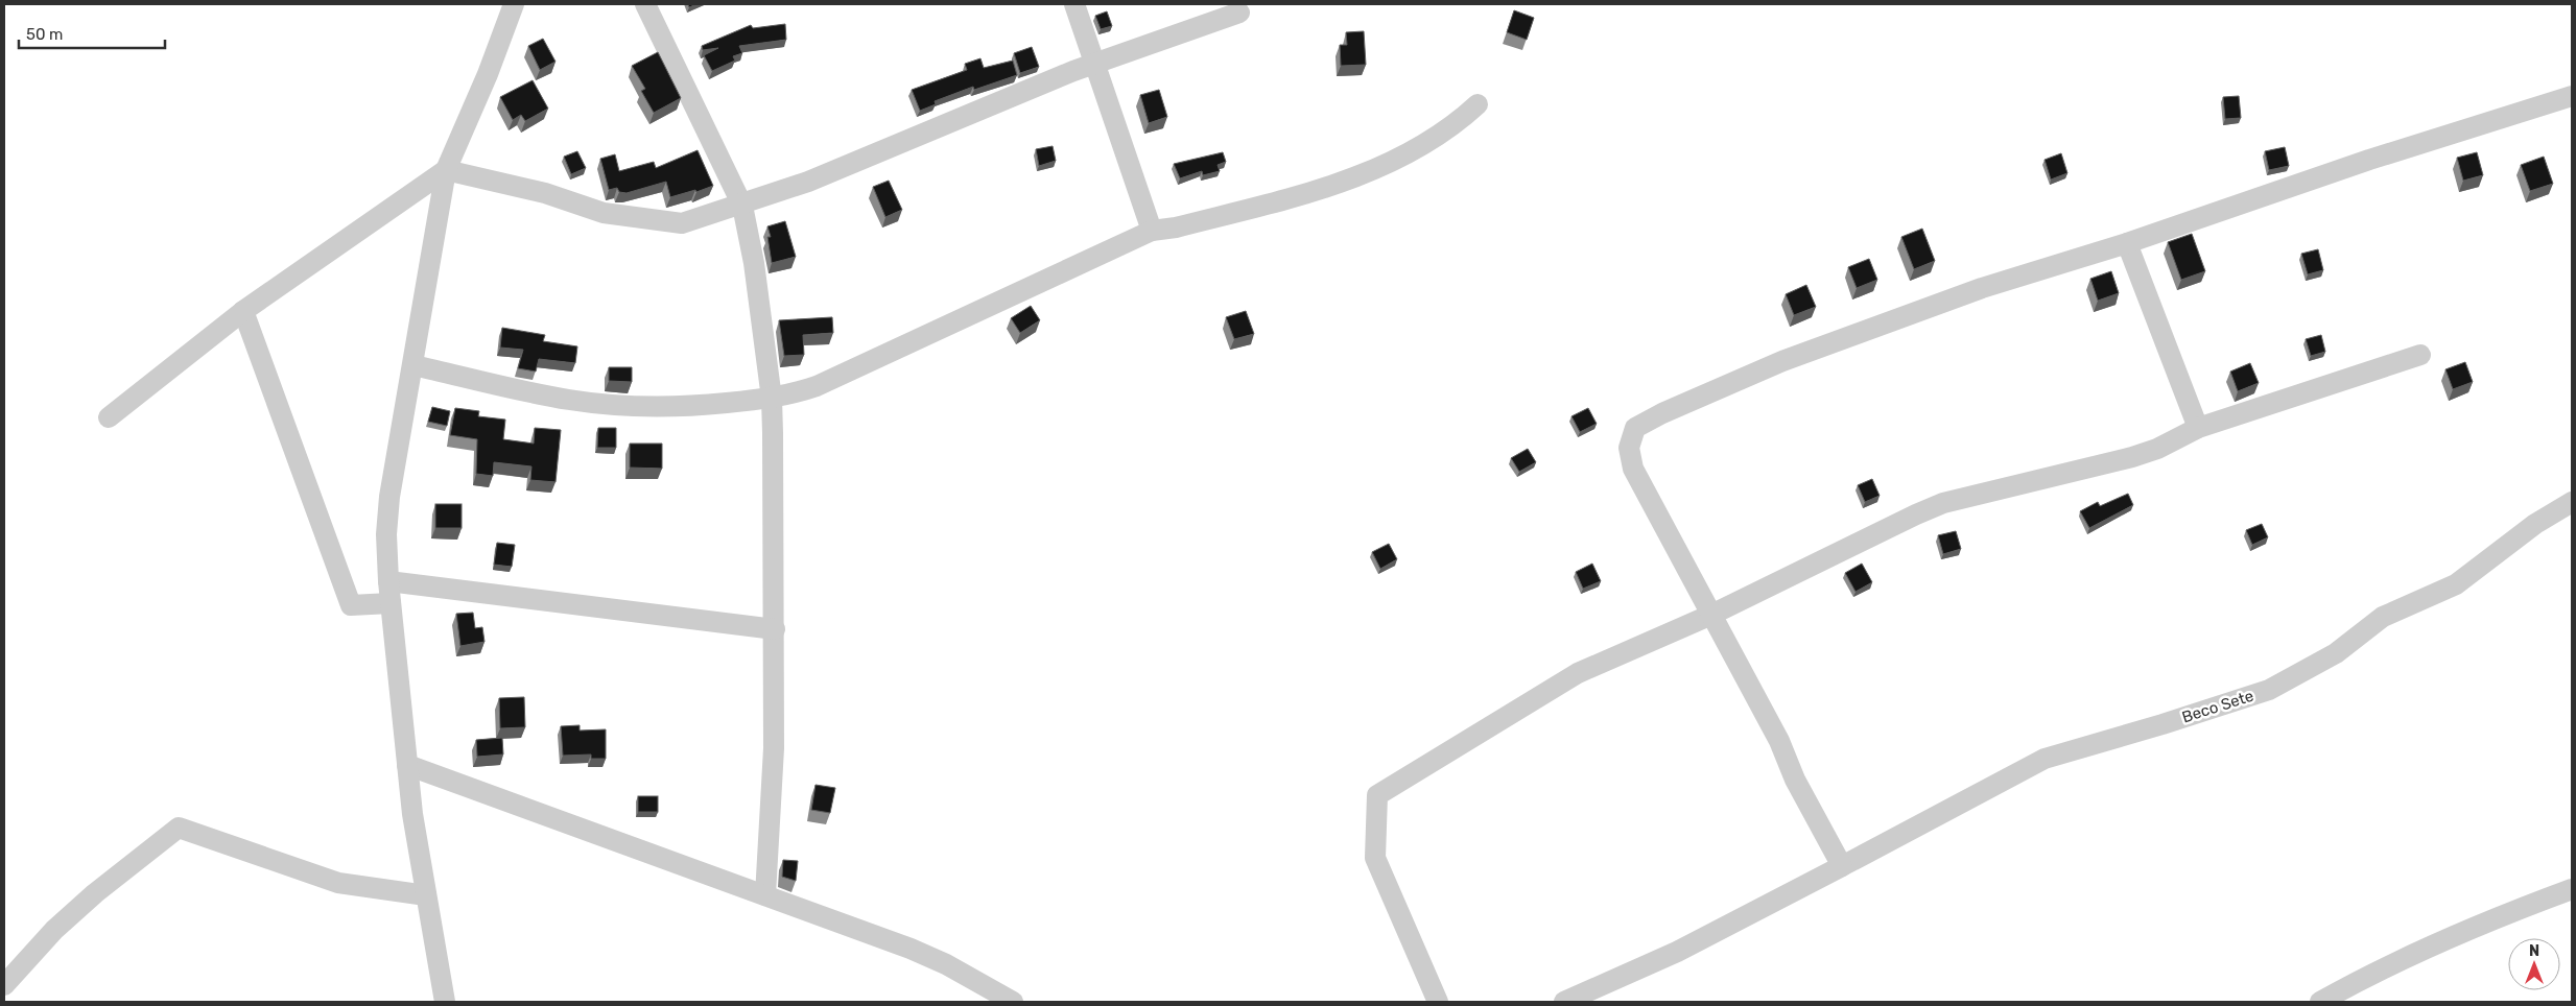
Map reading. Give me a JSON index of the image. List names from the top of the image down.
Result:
{
  "streets": {
    "street": ["Beco Sete"]
  },
  "scale_bar": "50 m",
  "north": "top"
}
